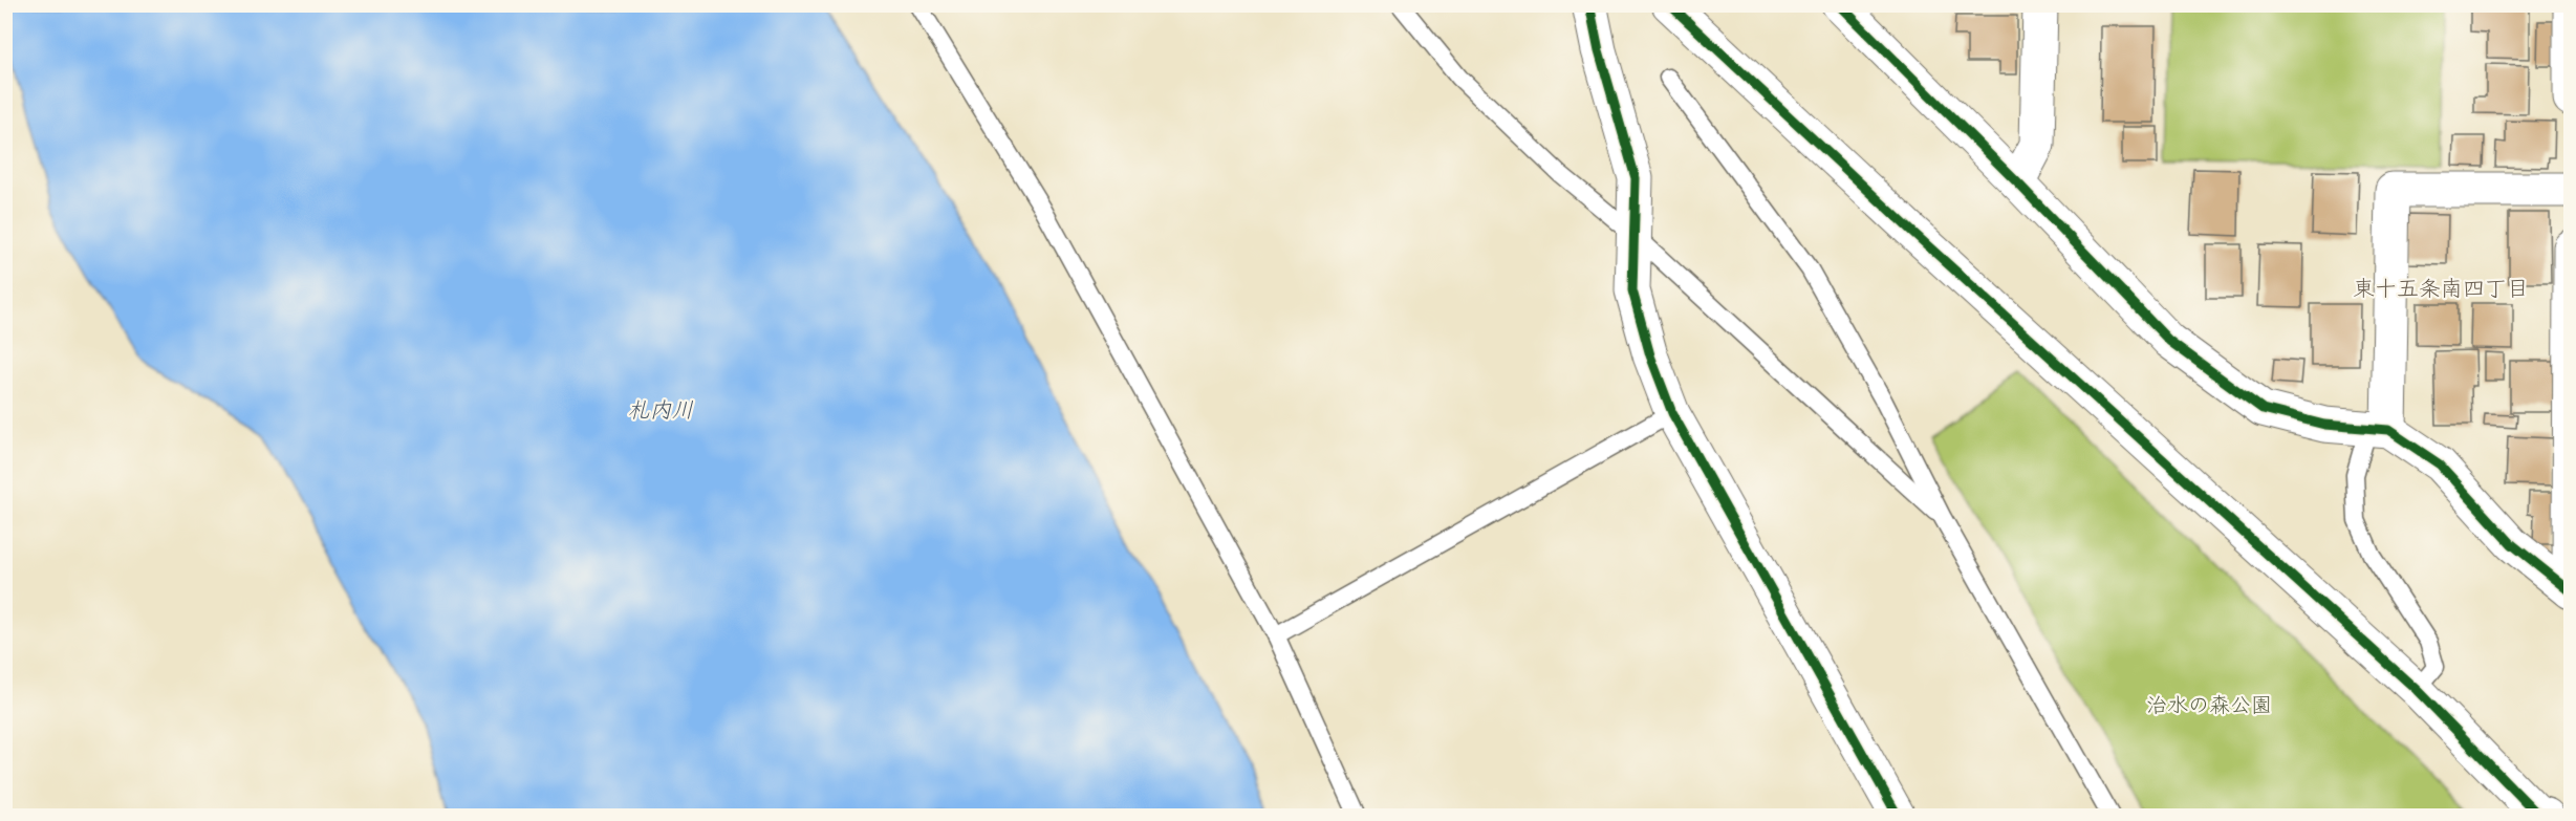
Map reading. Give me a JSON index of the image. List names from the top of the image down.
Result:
{
  "districts": ["東十五条南四丁目"],
  "water": ["札内川"],
  "parks": ["治水の森公園"]
}
